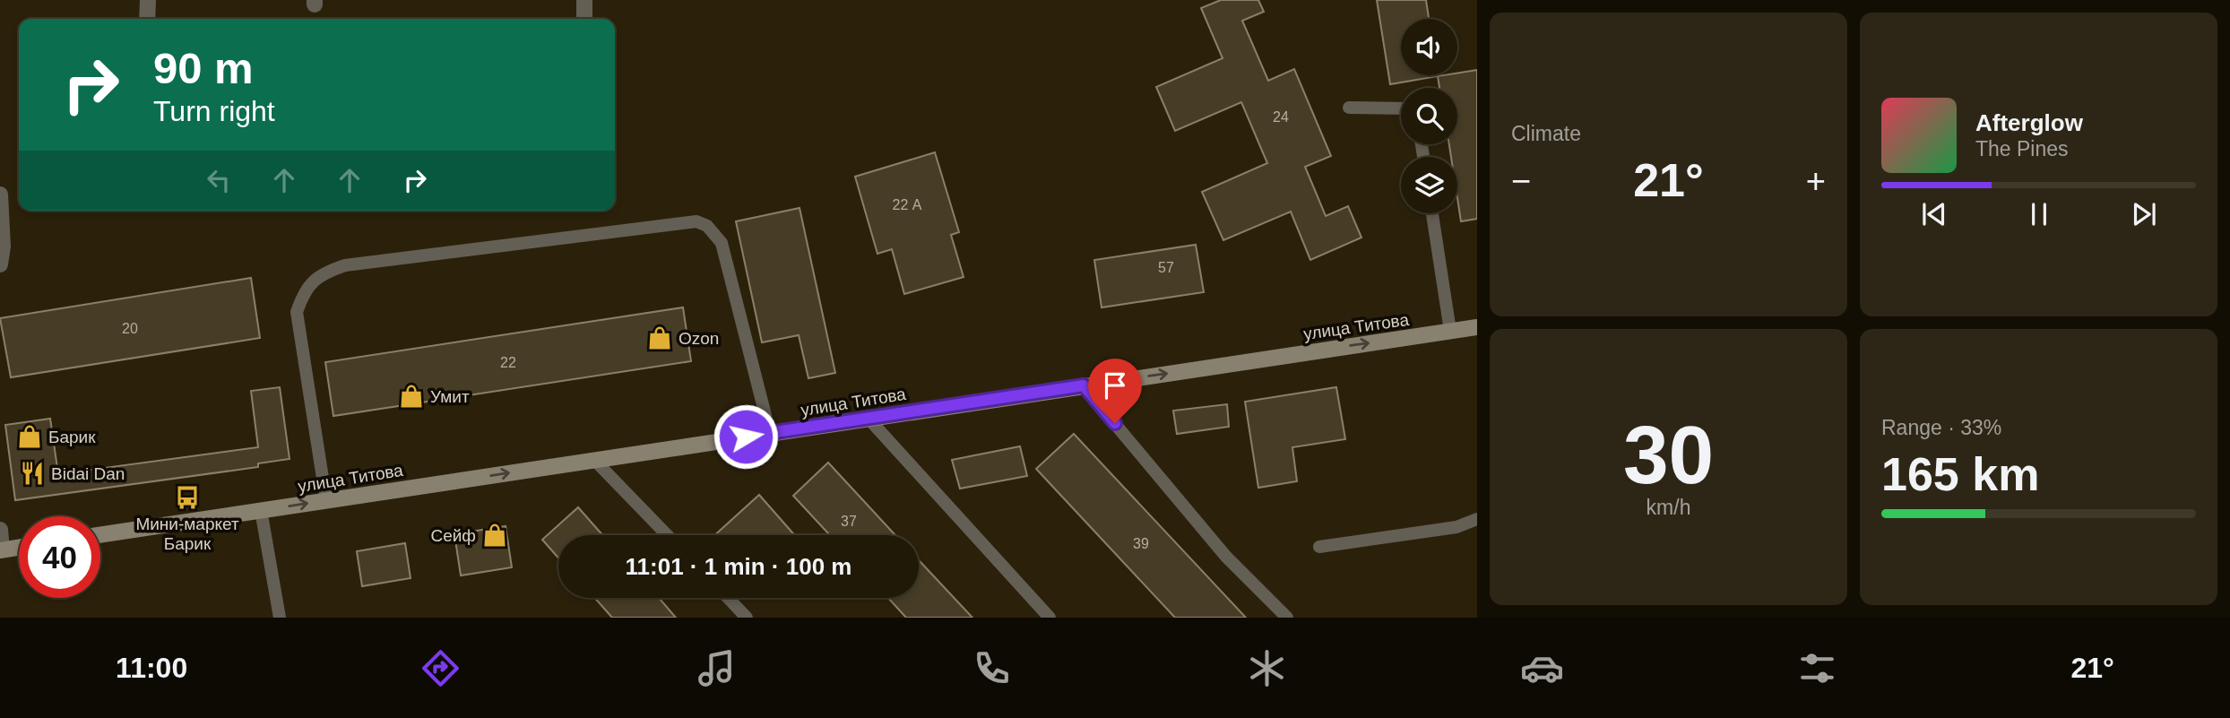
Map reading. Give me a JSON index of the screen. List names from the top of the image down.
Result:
{
  "streets": {
    "street": ["улица Титова"]
  },
  "one_way": ["улица Титова"],
  "places": {
    "shop": [
      "Ozon",
      "Умит",
      "Барик",
      "Сейф"
    ],
    "restaurant": ["Bidai Dan"],
    "bus stop": ["Мини-маркет Барик"]
  },
  "house_numbers": [
    "24",
    "22 А",
    "57",
    "20",
    "22",
    "37",
    "39"
  ],
  "page": {
    "tile": [
      "Climate",
      ["30", "km/h"],
      ["Range · 33%", "165 km"]
    ],
    "turn": ["90 m", "Turn right"],
    "song": ["Afterglow", "The Pines"],
    "heat": ["−", "21°", "+"],
    "limit": "40",
    "trip": "11:01 · 1 min · 100 m",
    "tabs": ["11:00", "21°"]
  }
}
